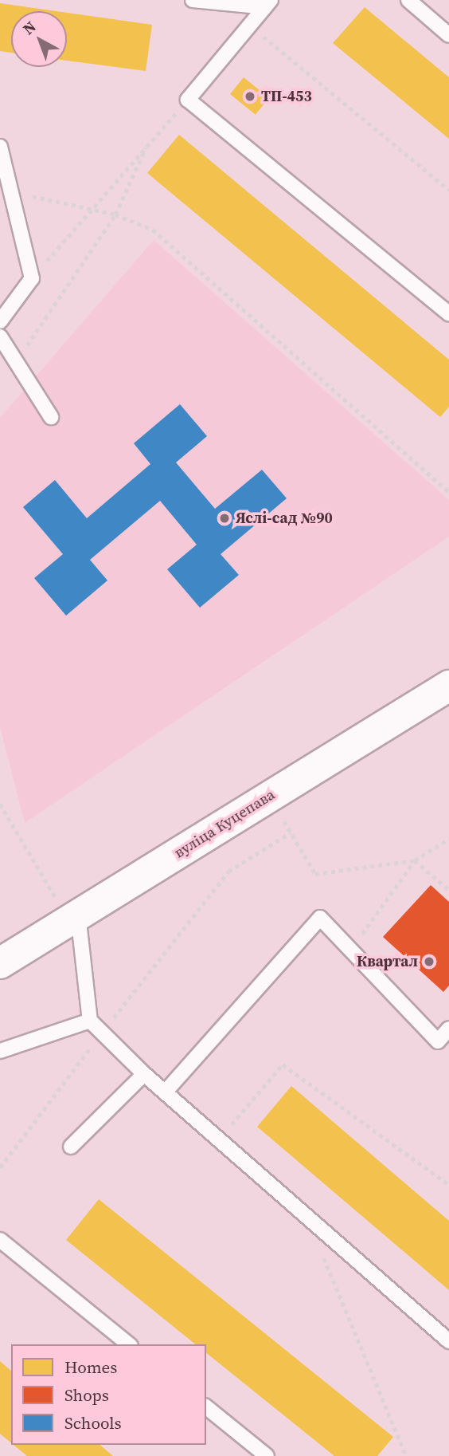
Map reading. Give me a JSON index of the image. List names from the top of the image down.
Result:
{
  "streets": {
    "main road": ["вуліца Куцепава"]
  },
  "places": ["ТП-453", "Яслі-сад №90", "Квартал"],
  "legend": ["Homes", "Shops", "Schools"],
  "north": "top left"
}
